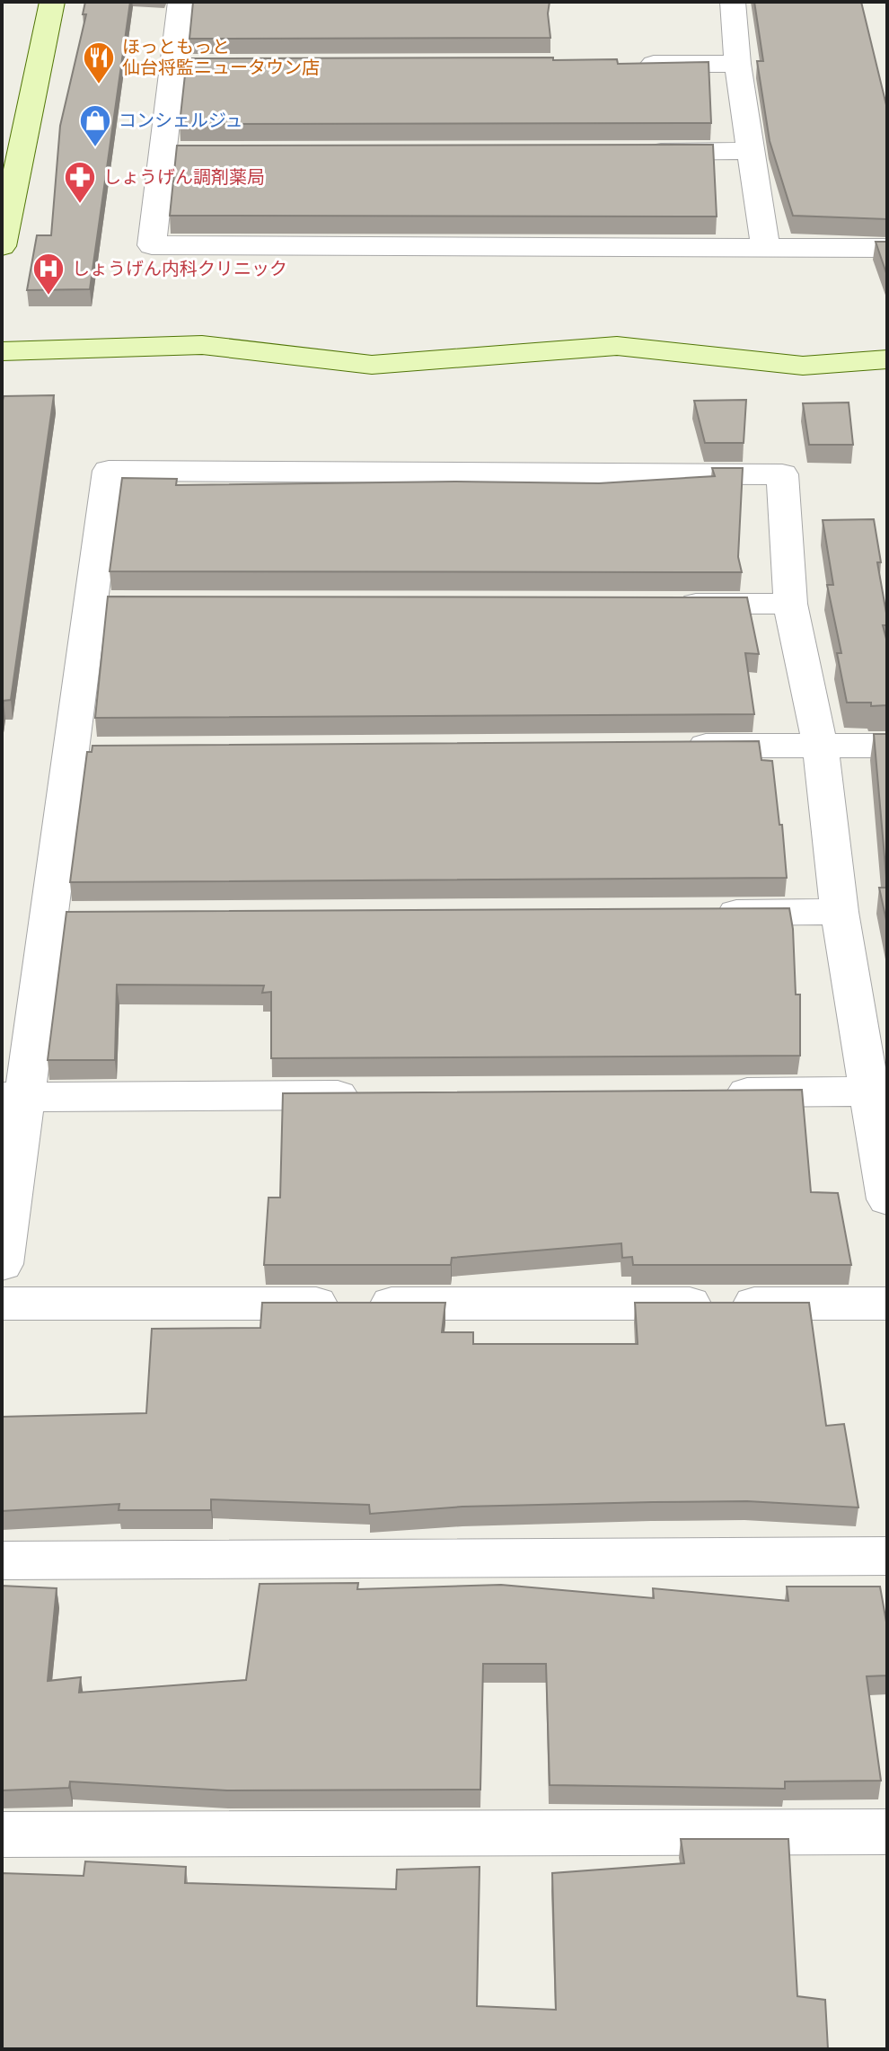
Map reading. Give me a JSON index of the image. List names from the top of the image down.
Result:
{
  "places": {
    "restaurant": ["ほっともっと 仙台将監ニュータウン店"],
    "shop": ["コンシェルジュ"],
    "pharmacy": ["しょうげん調剤薬局"],
    "hospital": ["しょうげん内科クリニック"]
  }
}
